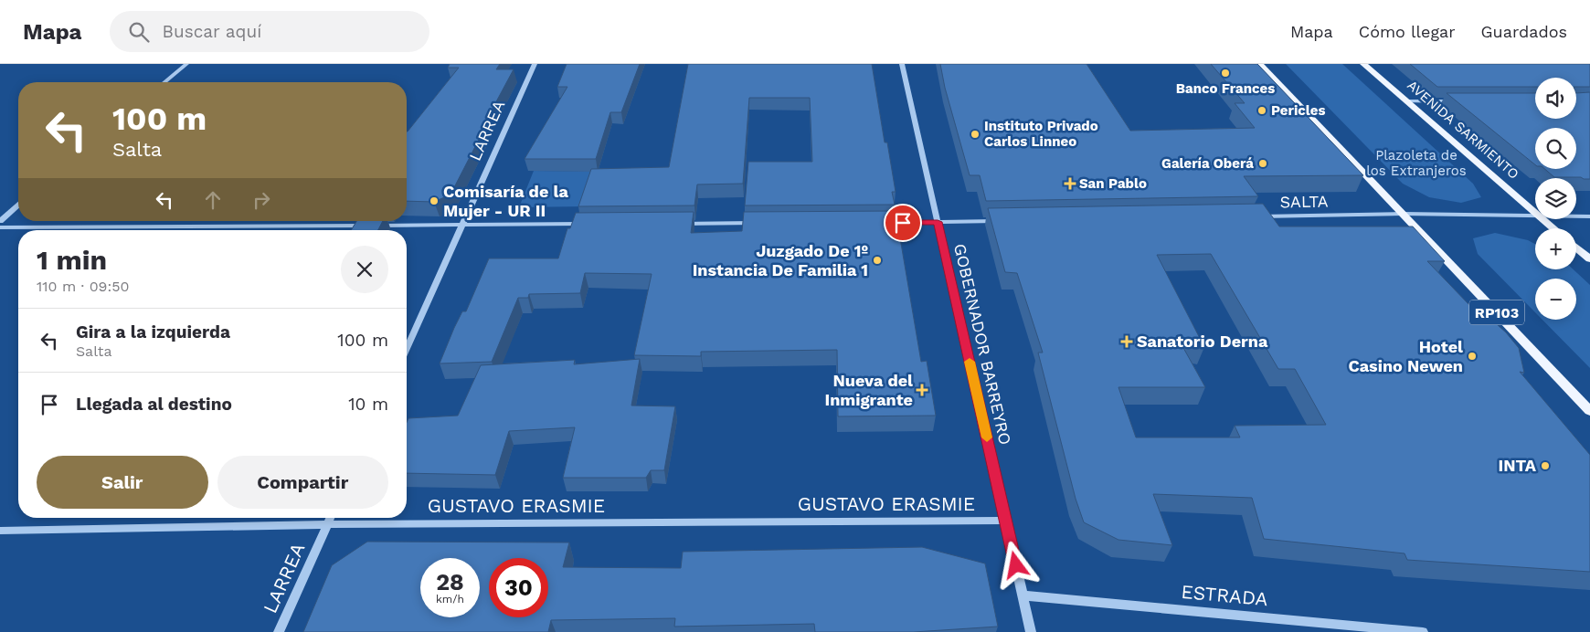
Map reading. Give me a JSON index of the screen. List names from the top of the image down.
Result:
{
  "streets": {
    "main road": ["AVENIDA SARMIENTO", "RP103"],
    "street": [
      "LARREA",
      "SALTA",
      "GOBERNADOR BARREYRO",
      "GUSTAVO ERASMIE",
      "ESTRADA"
    ]
  },
  "crossings": [
    ["LARREA", "GUSTAVO ERASMIE"],
    ["SALTA", "RP103"],
    ["GOBERNADOR BARREYRO", "GUSTAVO ERASMIE"],
    ["GOBERNADOR BARREYRO", "ESTRADA"]
  ],
  "parks": ["Plazoleta de los Extranjeros"],
  "places": {
    "other": [
      "Banco Frances",
      "Pericles",
      "Instituto Privado Carlos Linneo",
      "Galería Oberá",
      "Comisaría de la Mujer - UR II",
      "Juzgado De 1º Instancia De Familia 1",
      "Hotel Casino Newen",
      "INTA"
    ],
    "health": ["San Pablo", "Sanatorio Derna", "Nueva del Inmigrante"]
  },
  "page": {
    "header": "Mapa",
    "search": "Buscar aquí",
    "nav": ["Mapa", "Cómo llegar", "Guardados"],
    "map_buttons": ["+", "−"],
    "turn": ["100 m", "Salta"],
    "heading": ["1 min", "110 m · 09:50"],
    "list": [
      {
        "name": "Gira a la izquierda",
        "note": "Salta",
        "value": "100 m"
      },
      {
        "name": "Llegada al destino",
        "value": "10 m"
      }
    ],
    "buttons": ["Salir", "Compartir"],
    "speed": "28 km/h",
    "limit": "30"
  }
}
